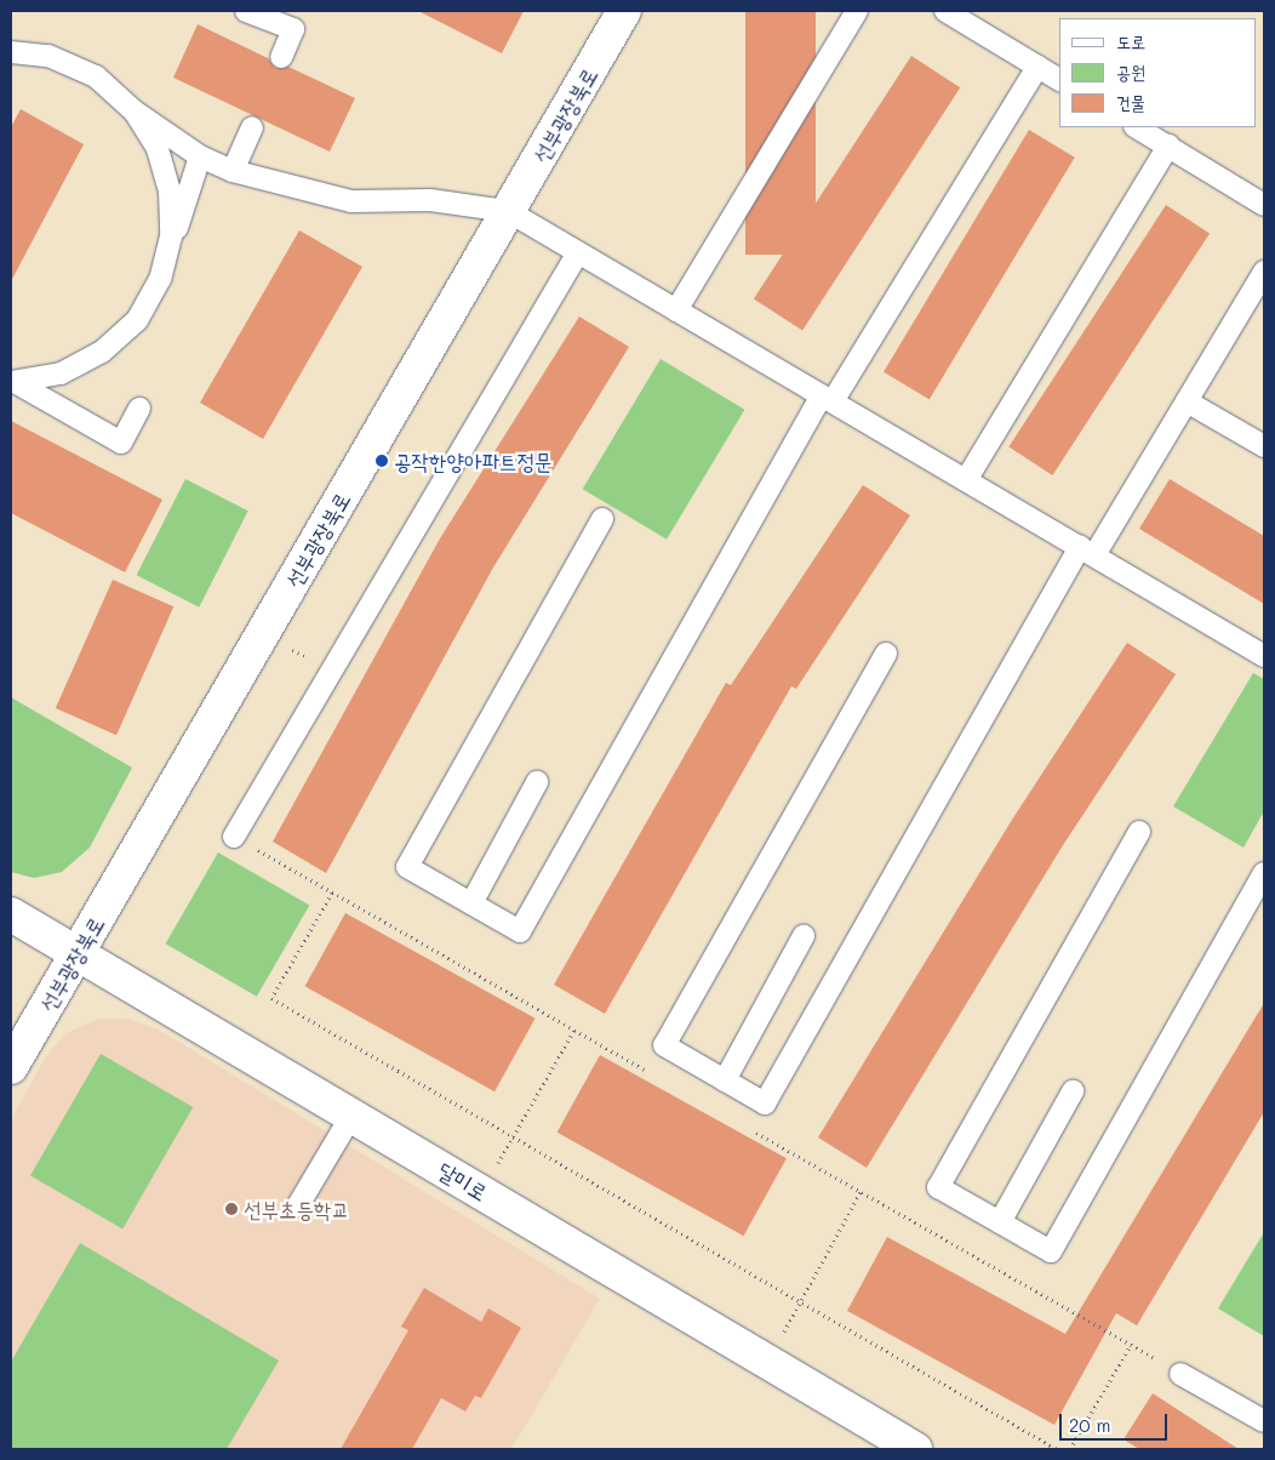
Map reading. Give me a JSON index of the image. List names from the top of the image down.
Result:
{
  "streets": {
    "street": ["선부광장북로", "달미로"]
  },
  "crossings": [
    ["선부광장북로", "달미로"]
  ],
  "places": ["공작한양아파트정문", "선부초등학교"],
  "legend": ["도로", "공원", "건물"],
  "scale_bar": "20 m"
}
